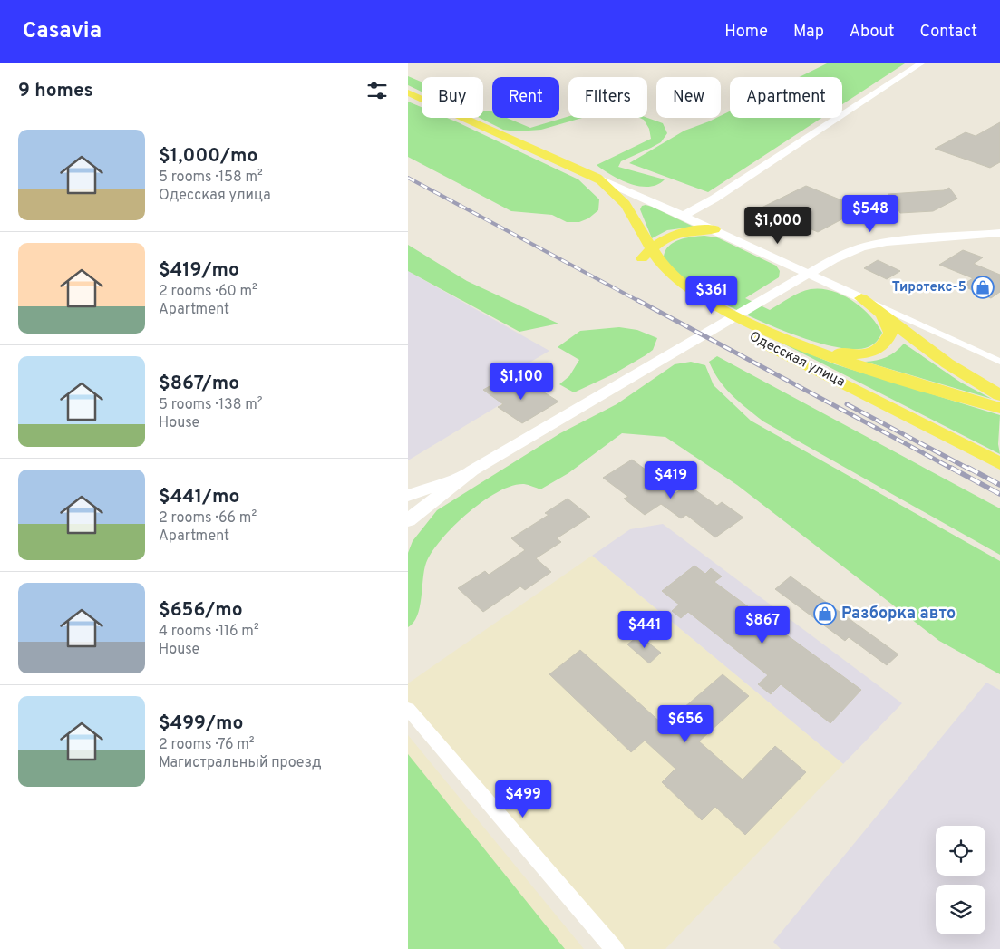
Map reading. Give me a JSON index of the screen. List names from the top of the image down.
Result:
{
  "streets": {
    "main road": ["Одесская улица"]
  },
  "places": {
    "shop": ["Тиротекс-5", "Разборка авто"]
  },
  "page": {
    "header": "Casavia",
    "nav": [
      "Home",
      "Map",
      "About",
      "Contact"
    ],
    "heading": "9 homes",
    "chip": [
      "Buy",
      "Rent",
      "Filters",
      "New",
      "Apartment"
    ],
    "list": [
      {
        "name": "$1,000/mo",
        "note": "5 rooms · 158 m² · Одесская улица"
      },
      {
        "name": "$419/mo",
        "note": "2 rooms · 60 m² · Apartment"
      },
      {
        "name": "$867/mo",
        "note": "5 rooms · 138 m² · House"
      },
      {
        "name": "$441/mo",
        "note": "2 rooms · 66 m² · Apartment"
      },
      {
        "name": "$656/mo",
        "note": "4 rooms · 116 m² · House"
      },
      {
        "name": "$499/mo",
        "note": "2 rooms · 76 m² · Магистральный проезд"
      }
    ],
    "price": [
      "$548",
      "$1,000",
      "$361",
      "$1,100",
      "$419",
      "$867",
      "$441",
      "$656",
      "$499"
    ]
  }
}
